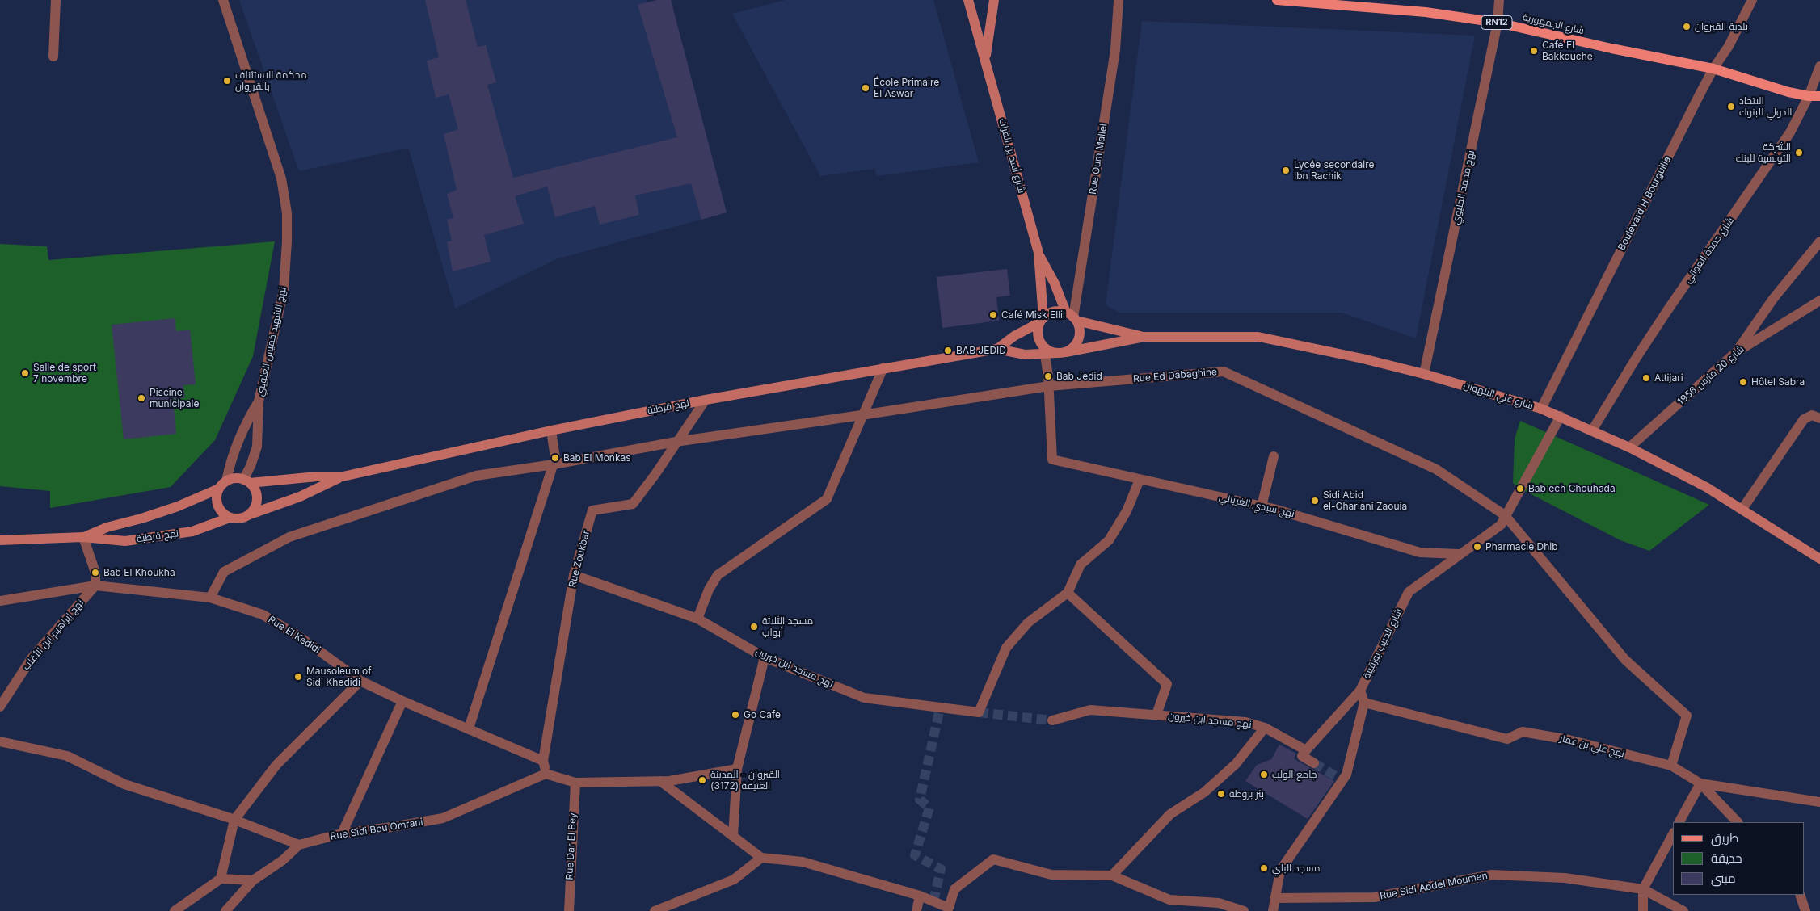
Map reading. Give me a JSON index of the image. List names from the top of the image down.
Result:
{
  "streets": {
    "main road": ["RN12", "شارع الجمهورية"],
    "street": [
      "شارع أسد بن الفرات",
      "Rue Oum Mallel",
      "نهج محمد الحليوي",
      "Boulevard H Bourguilla",
      "شارع حمدة العواني",
      "نهج الشهيد خميس العلويني",
      "Rue Ed Dabaghine",
      "شارع 20 مارس 1956",
      "شارع علي البلهوان",
      "نهج قرطبة",
      "نهج سيدي الغرياني",
      "Rue Zoukbar",
      "نهج إبراهيم ابن الأغلب",
      "Rue El Kedidi",
      "شارع الحبيب بورقيبة",
      "نهج مسجد ابن خيرون",
      "نهج علي بن عمار",
      "Rue Sidi Bou Omrani",
      "Rue Dar El Bey",
      "Rue Sidi Abdel Moumen"
    ]
  },
  "crossings": [
    ["شارع الجمهورية", "نهج محمد الحليوي"],
    ["شارع الجمهورية", "Boulevard H Bourguilla"],
    ["شارع الجمهورية", "شارع حمدة العواني"],
    ["نهج محمد الحليوي", "شارع علي البلهوان"],
    ["Boulevard H Bourguilla", "شارع علي البلهوان"],
    ["شارع حمدة العواني", "شارع علي البلهوان"],
    ["نهج الشهيد خميس العلويني", "نهج قرطبة"],
    ["Rue Ed Dabaghine", "نهج سيدي الغرياني"],
    ["Rue Ed Dabaghine", "Rue Zoukbar"],
    ["Rue Ed Dabaghine", "Rue El Kedidi"],
    ["Rue Ed Dabaghine", "شارع الحبيب بورقيبة"],
    ["Rue Ed Dabaghine", "نهج علي بن عمار"],
    ["شارع 20 مارس 1956", "شارع علي البلهوان"],
    ["شارع علي البلهوان", "شارع الحبيب بورقيبة"],
    ["نهج قرطبة", "Rue Zoukbar"],
    ["نهج سيدي الغرياني", "شارع الحبيب بورقيبة"],
    ["Rue Zoukbar", "Rue El Kedidi"],
    ["Rue Zoukbar", "نهج مسجد ابن خيرون"],
    ["Rue Zoukbar", "Rue Sidi Bou Omrani"],
    ["نهج إبراهيم ابن الأغلب", "Rue El Kedidi"],
    ["شارع الحبيب بورقيبة", "نهج علي بن عمار"]
  ],
  "places": [
    "بلدية القيروان",
    "Café El Bakkouche",
    "محكمة الاستئناف بالقيروان",
    "École Primaire El Aswar",
    "الاتحاد الدولي للبنوك",
    "الشركة التونسية للبنك",
    "Lycée secondaire Ibn Rachik",
    "Café Misk Ellil",
    "BAB JEDID",
    "Salle de sport 7 novembre",
    "Bab Jedid",
    "Attijari",
    "Hôtel Sabra",
    "Piscine municipale",
    "Bab El Monkas",
    "Bab ech Chouhada",
    "Sidi Abid el-Ghariani Zaouia",
    "Pharmacie Dhib",
    "Bab El Khoukha",
    "مسجد الثلاثة أبواب",
    "Mausoleum of Sidi Khedidi",
    "Go Cafe",
    "جامع الولب",
    "القيروان - المدينة العتيقة (3172)",
    "بئر بروطة",
    "مسجد الباي"
  ],
  "legend": ["طريق", "حديقة", "مبنى"]
}
